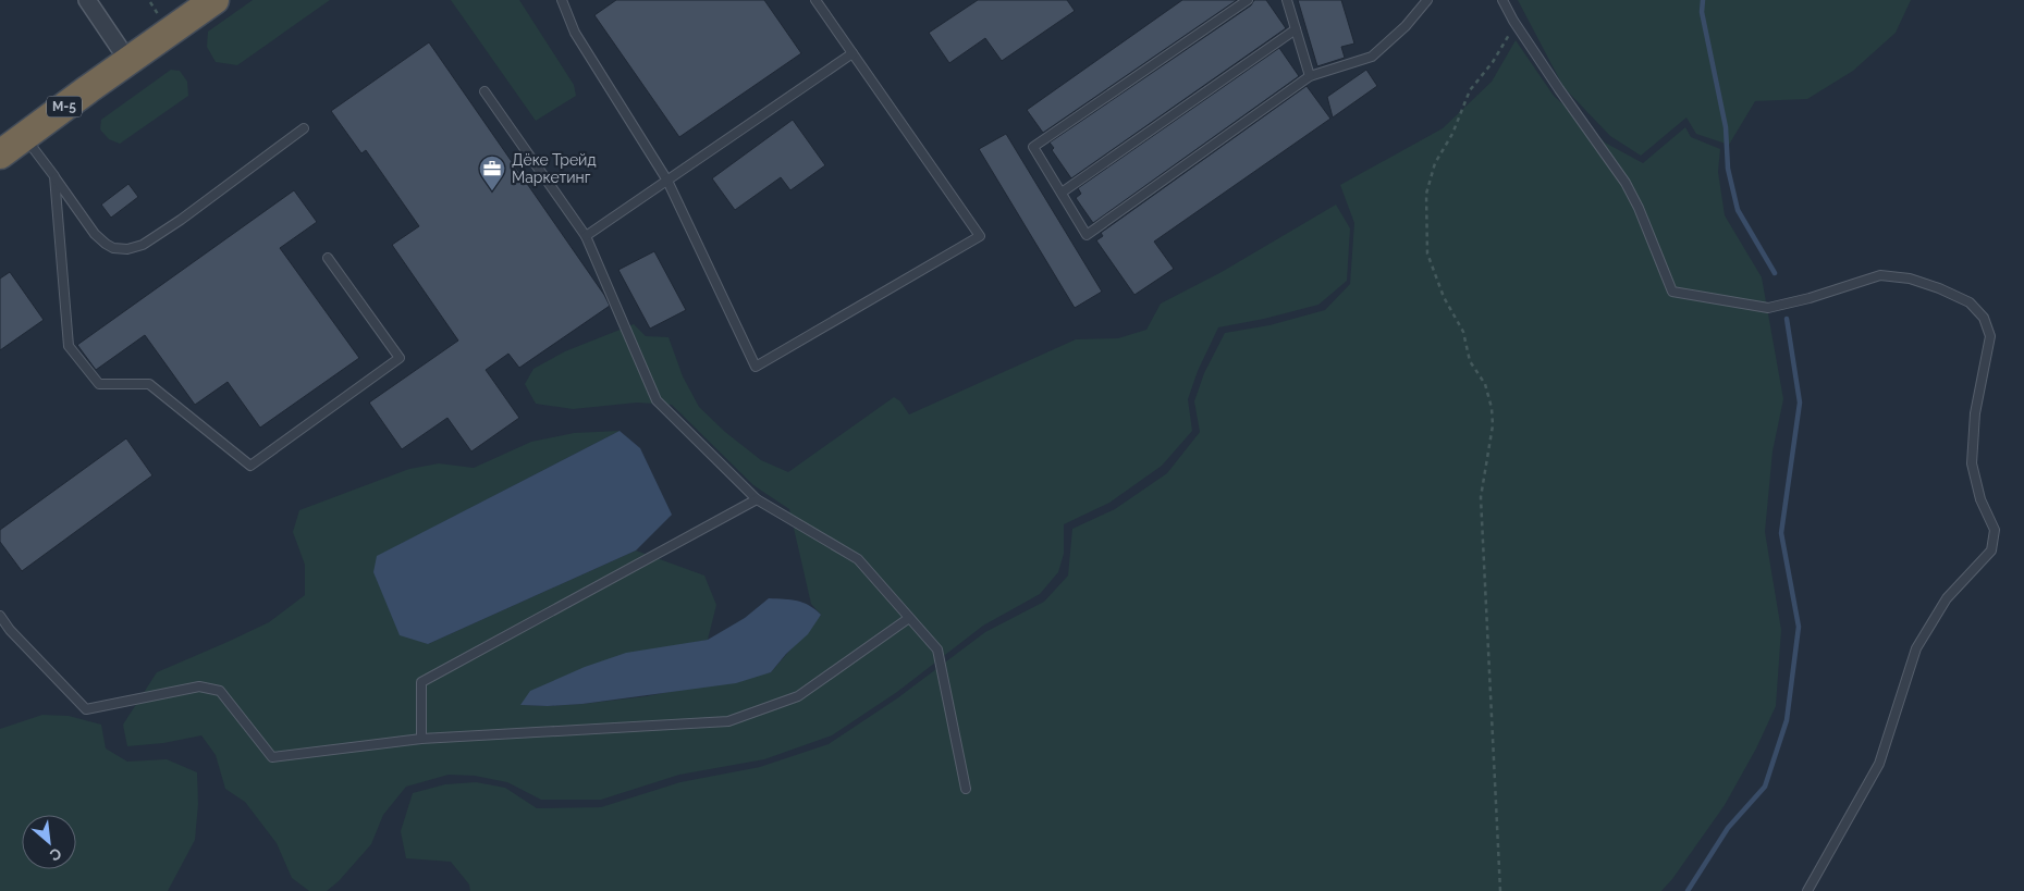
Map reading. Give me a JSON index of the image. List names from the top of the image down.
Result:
{
  "streets": {
    "highway": ["М-5"]
  },
  "places": {
    "office": ["Дёке Трейд Маркетинг"]
  },
  "north": "bottom right"
}
